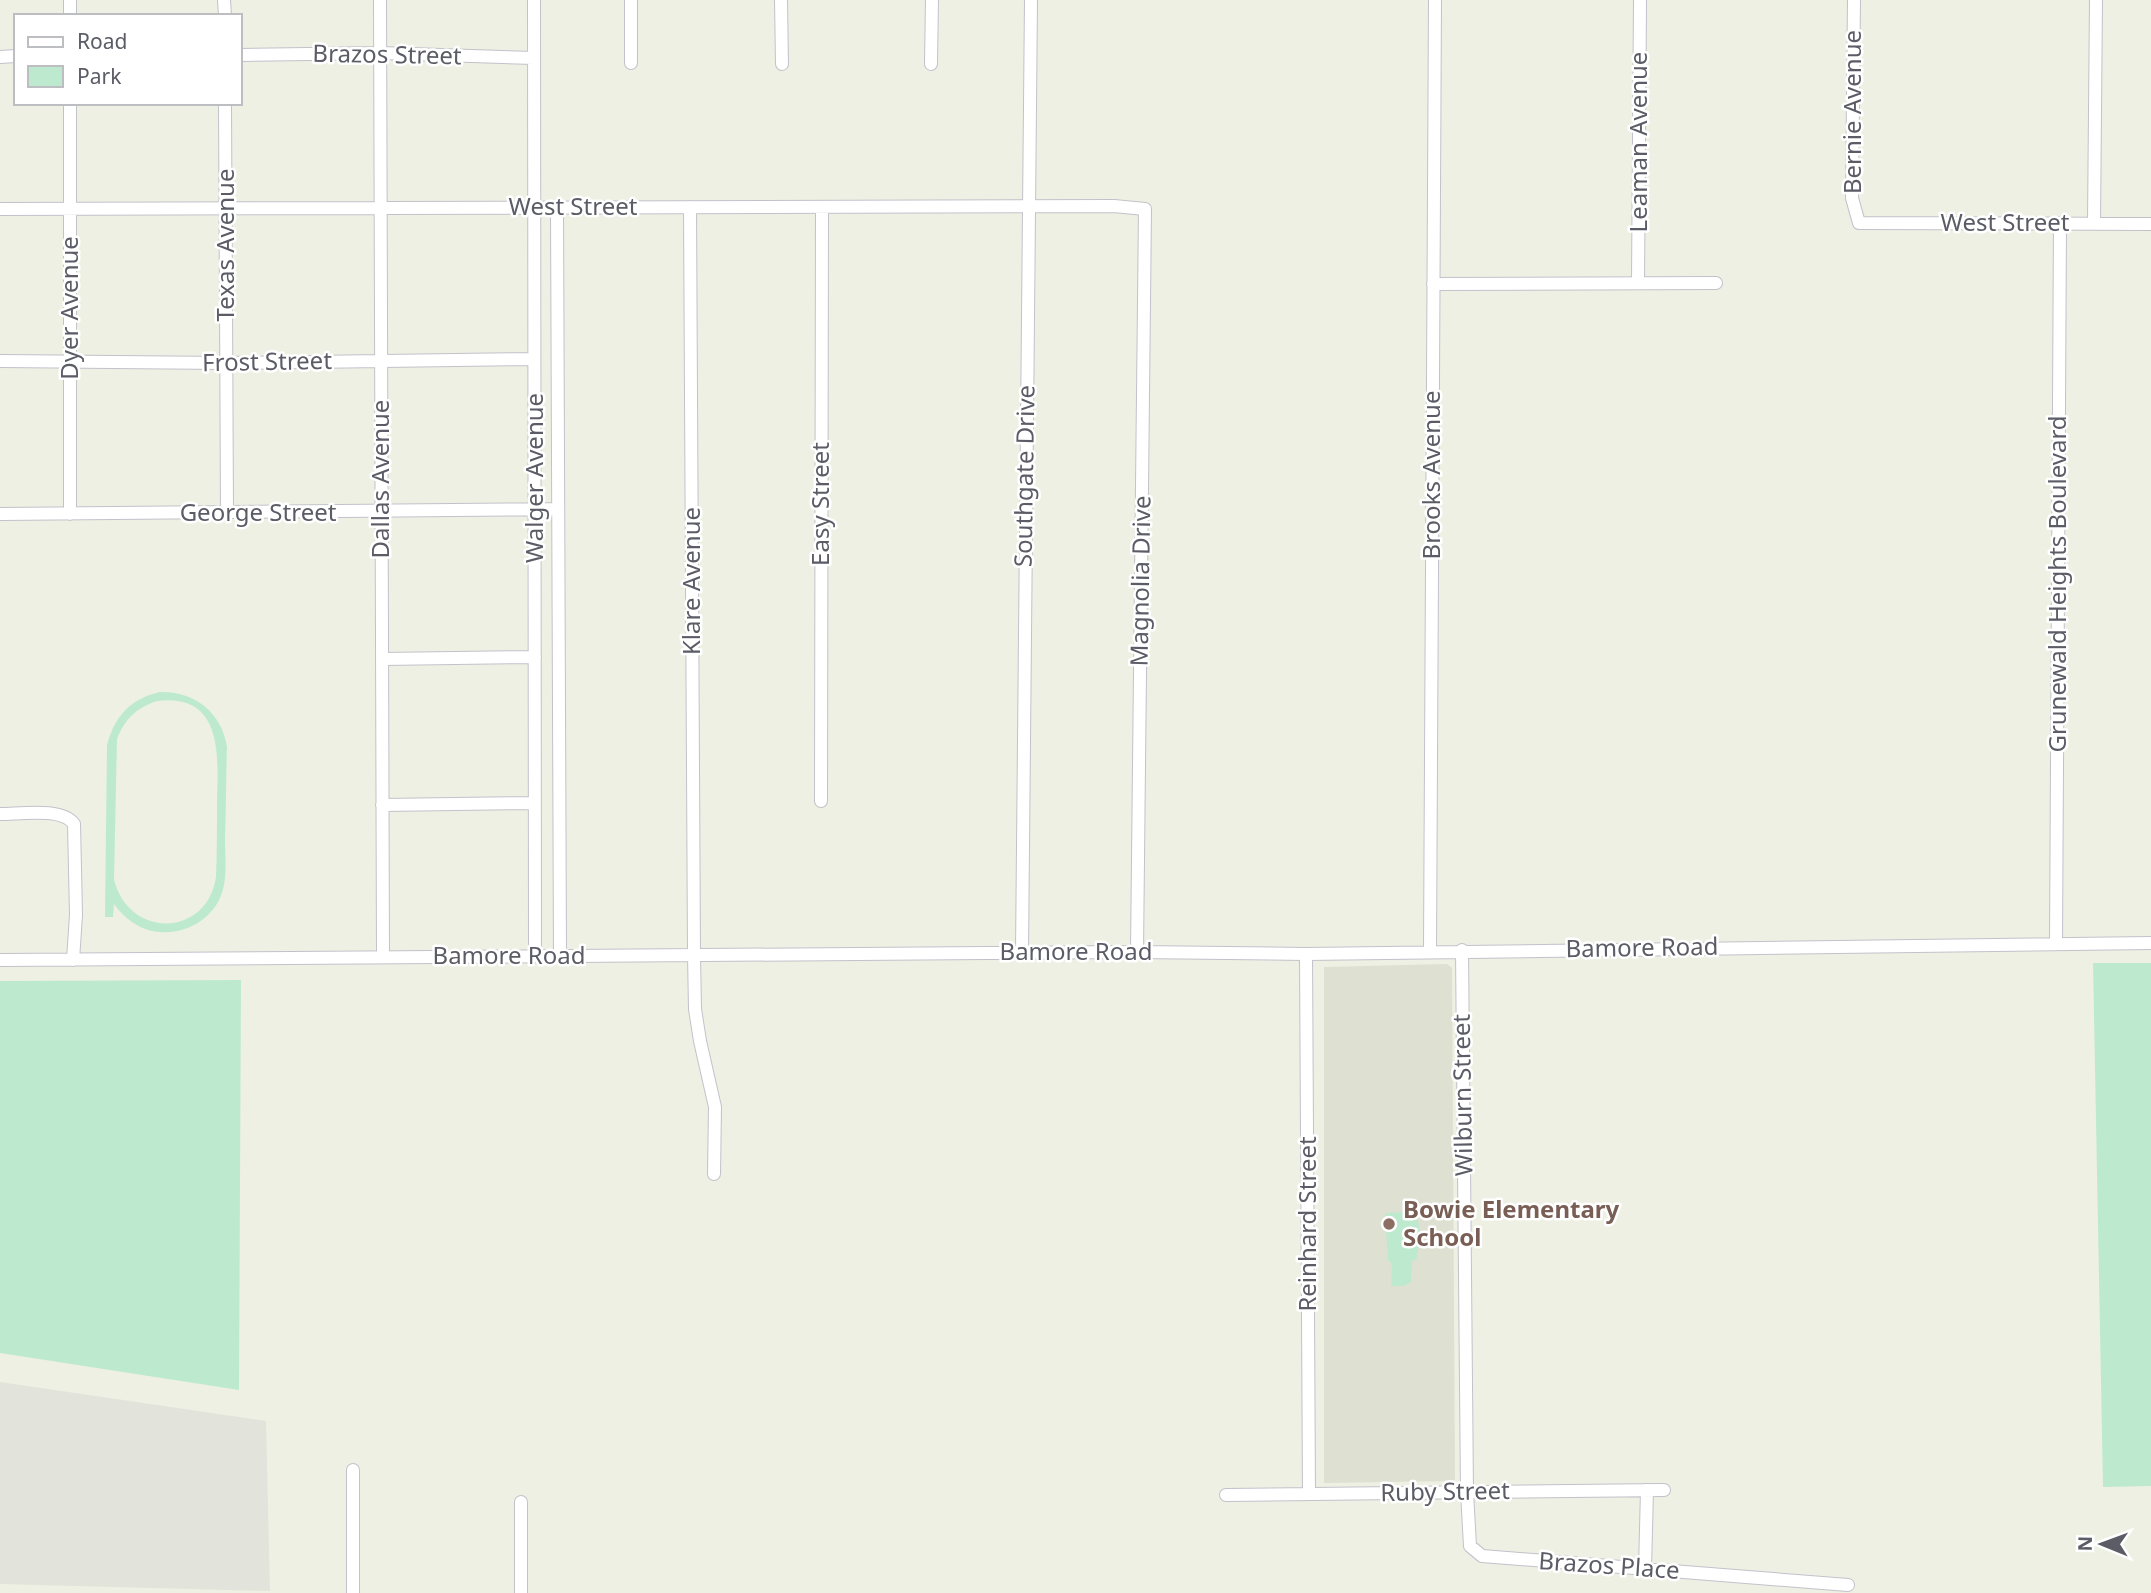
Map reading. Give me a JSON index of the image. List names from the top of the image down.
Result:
{
  "streets": {
    "street": [
      "Brazos Street",
      "Bernie Avenue",
      "Leaman Avenue",
      "West Street",
      "Texas Avenue",
      "Dyer Avenue",
      "Frost Street",
      "Brooks Avenue",
      "Southgate Drive",
      "Walger Avenue",
      "Dallas Avenue",
      "Easy Street",
      "George Street",
      "Klare Avenue",
      "Magnolia Drive",
      "Grunewald Heights Boulevard",
      "Bamore Road",
      "Wilburn Street",
      "Reinhard Street",
      "Ruby Street",
      "Brazos Place"
    ]
  },
  "crossings": [
    ["Brazos Street", "Walger Avenue"],
    ["Brazos Street", "Dallas Avenue"],
    ["Bernie Avenue", "West Street"],
    ["West Street", "Texas Avenue"],
    ["West Street", "Dyer Avenue"],
    ["West Street", "Southgate Drive"],
    ["West Street", "Walger Avenue"],
    ["West Street", "Dallas Avenue"],
    ["West Street", "Easy Street"],
    ["West Street", "Klare Avenue"],
    ["West Street", "Magnolia Drive"],
    ["West Street", "Grunewald Heights Boulevard"],
    ["Texas Avenue", "Frost Street"],
    ["Texas Avenue", "George Street"],
    ["Dyer Avenue", "Frost Street"],
    ["Dyer Avenue", "George Street"],
    ["Frost Street", "Walger Avenue"],
    ["Frost Street", "Dallas Avenue"],
    ["Brooks Avenue", "Bamore Road"],
    ["Southgate Drive", "Bamore Road"],
    ["Walger Avenue", "George Street"],
    ["Walger Avenue", "Bamore Road"],
    ["Dallas Avenue", "George Street"],
    ["Dallas Avenue", "Bamore Road"],
    ["Klare Avenue", "Bamore Road"],
    ["Magnolia Drive", "Bamore Road"],
    ["Grunewald Heights Boulevard", "Bamore Road"],
    ["Bamore Road", "Wilburn Street"],
    ["Bamore Road", "Reinhard Street"],
    ["Wilburn Street", "Ruby Street"],
    ["Wilburn Street", "Brazos Place"],
    ["Reinhard Street", "Ruby Street"],
    ["Ruby Street", "Brazos Place"]
  ],
  "places": ["Bowie Elementary School"],
  "legend": ["Road", "Park"],
  "north": "left"
}
